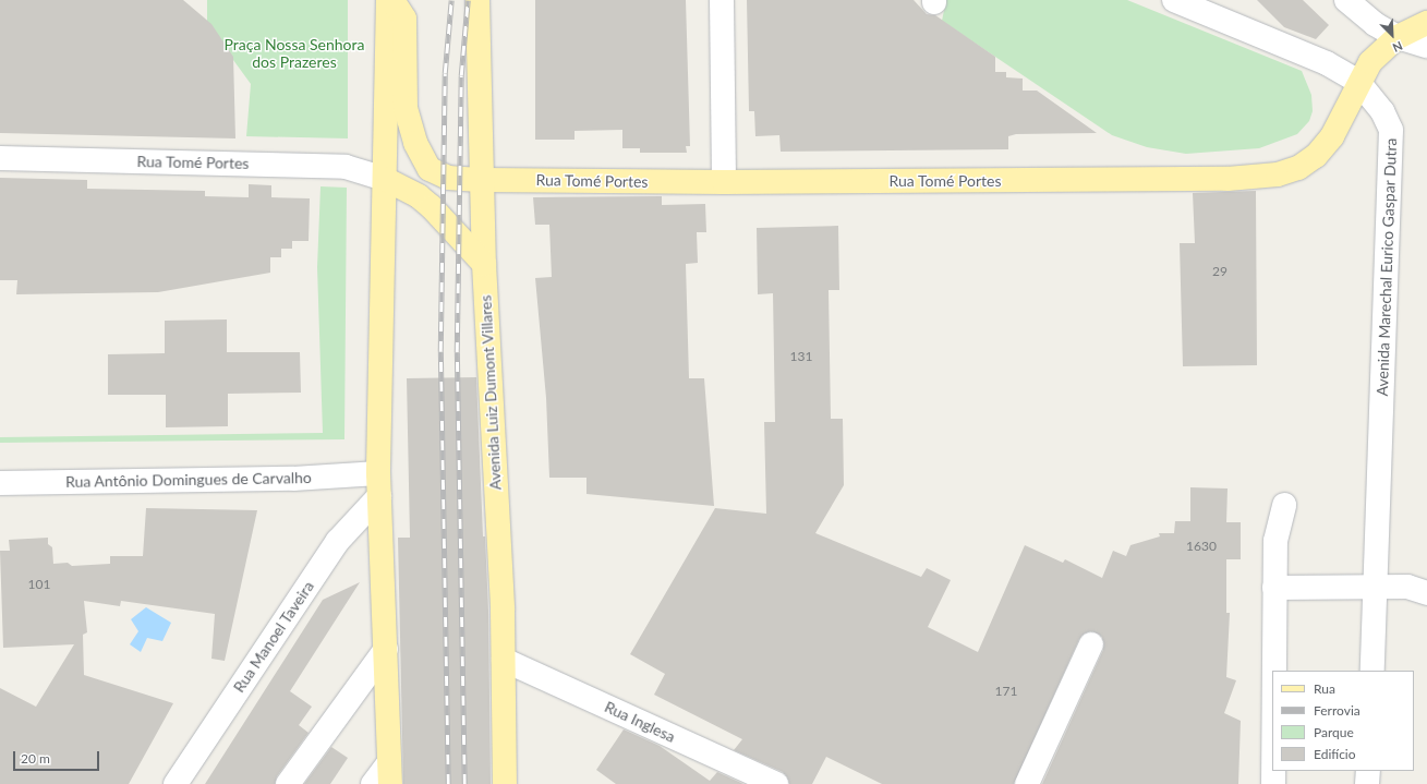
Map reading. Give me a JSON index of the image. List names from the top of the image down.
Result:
{
  "streets": {
    "main road": ["Rua Tomé Portes", "Avenida Luiz Dumont Villares"],
    "street": [
      "Avenida Marechal Eurico Gaspar Dutra",
      "Rua Antônio Domingues de Carvalho",
      "Rua Manoel Taveira",
      "Rua Inglesa"
    ]
  },
  "crossings": [
    ["Rua Tomé Portes", "Avenida Marechal Eurico Gaspar Dutra"],
    ["Rua Tomé Portes", "Avenida Luiz Dumont Villares"],
    ["Avenida Luiz Dumont Villares", "Rua Inglesa"],
    ["Rua Antônio Domingues de Carvalho", "Rua Manoel Taveira"]
  ],
  "parks": ["Praça Nossa Senhora dos Prazeres"],
  "house_numbers": [
    "29",
    "131",
    "1630",
    "101",
    "171"
  ],
  "legend": [
    "Rua",
    "Ferrovia",
    "Parque",
    "Edifício"
  ],
  "scale_bar": "20 m",
  "north": "bottom right"
}
